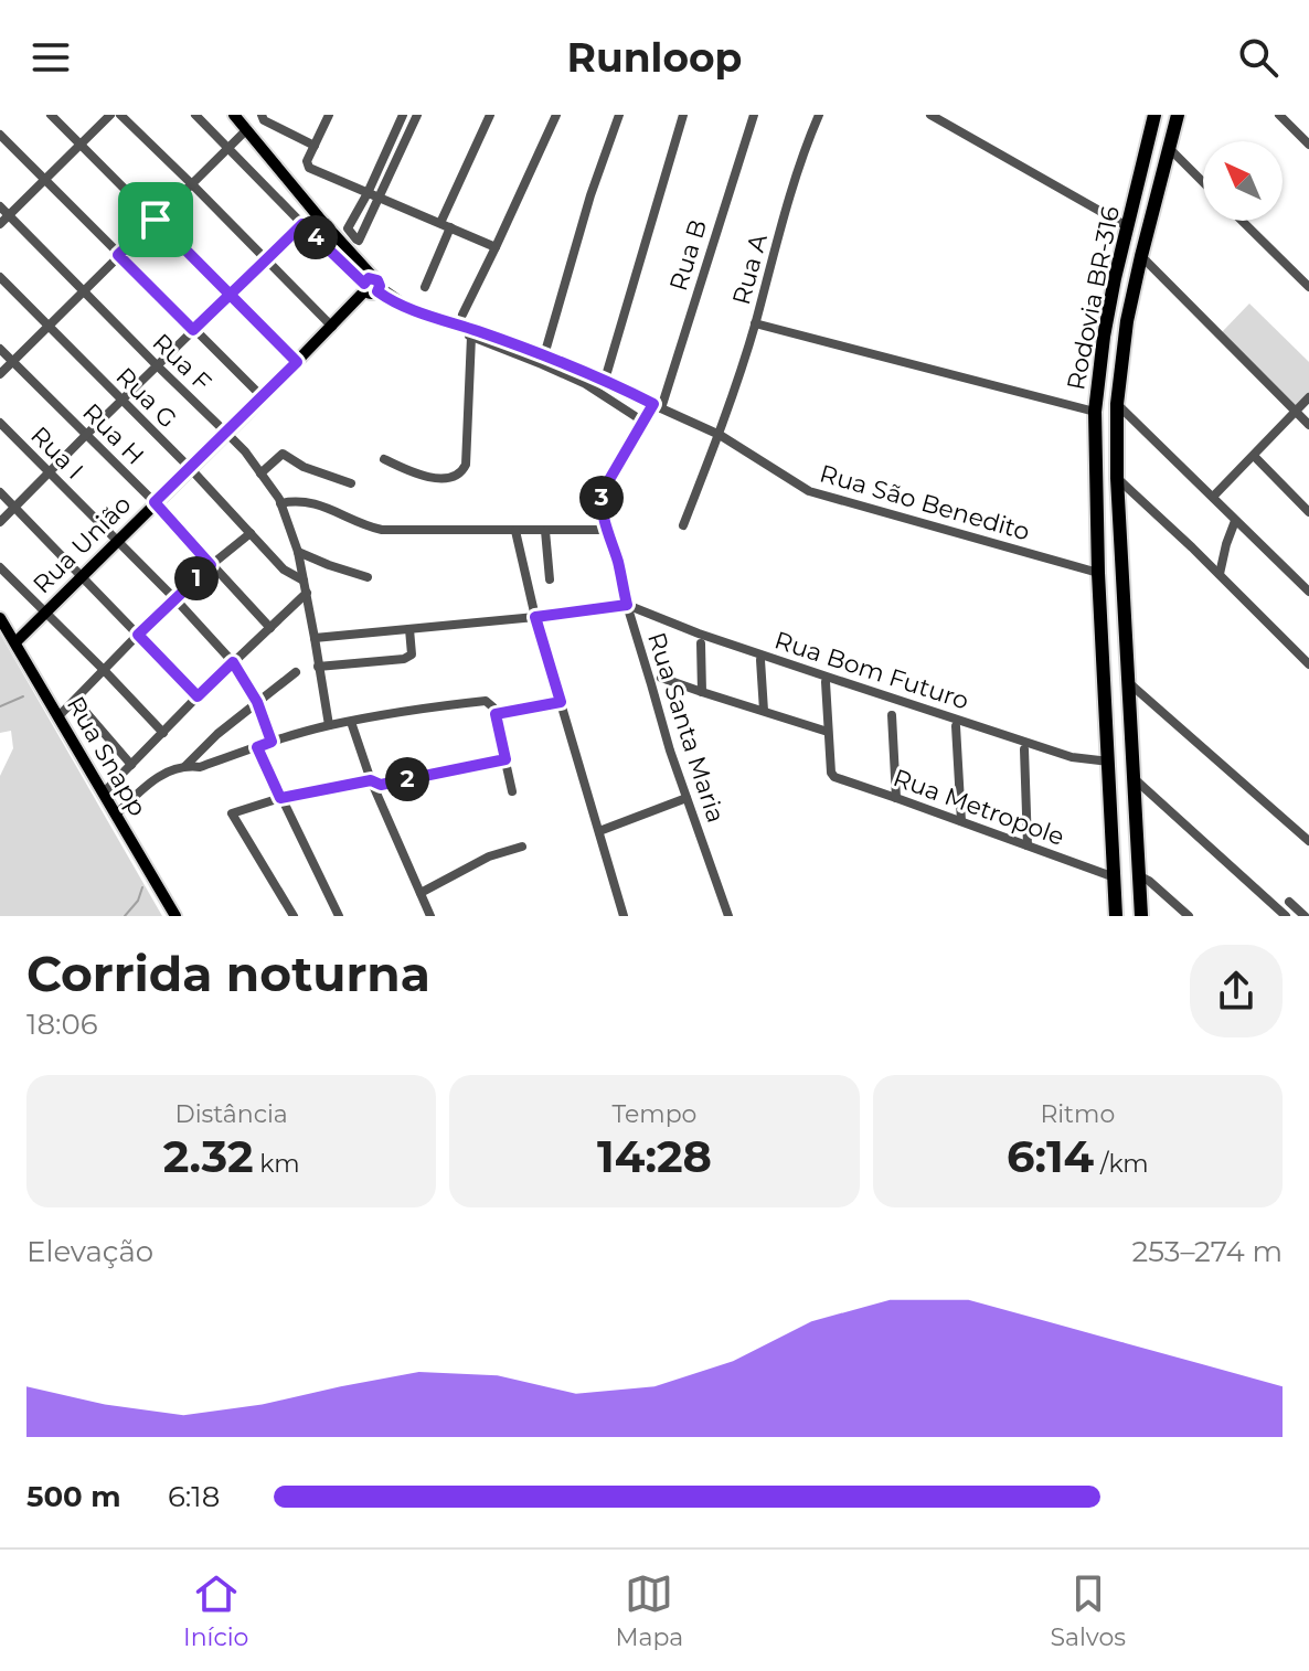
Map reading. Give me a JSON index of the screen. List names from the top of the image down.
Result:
{
  "streets": {
    "highway": ["Rodovia BR-316"],
    "main road": ["Rua União", "Rua Snapp"],
    "street": [
      "Rua B",
      "Rua A",
      "Rua F",
      "Rua G",
      "Rua H",
      "Rua I",
      "Rua São Benedito",
      "Rua Bom Futuro",
      "Rua Santa Maria",
      "Rua Metropole"
    ]
  },
  "crossings": [
    ["Rua B", "Rua São Benedito"],
    ["Rua B", "Rua Santa Maria"],
    ["Rua A", "Rua São Benedito"],
    ["Rodovia BR-316", "Rua São Benedito"],
    ["Rodovia BR-316", "Rua Bom Futuro"],
    ["Rua F", "Rua G"],
    ["Rua F", "Rua União"],
    ["Rua G", "Rua União"],
    ["Rua H", "Rua União"],
    ["Rua I", "Rua União"],
    ["Rua São Benedito", "Rua União"],
    ["Rua São Benedito", "Rua Santa Maria"],
    ["Rua União", "Rua Snapp"],
    ["Rua Bom Futuro", "Rua Santa Maria"]
  ],
  "north": "top left",
  "page": {
    "header": "Runloop",
    "pins": [
      "4",
      "3",
      "1",
      "2"
    ],
    "heading": ["Corrida noturna", "18:06"],
    "stats": [
      ["Distância", "2.32 km"],
      ["Tempo", "14:28"],
      ["Ritmo", "6:14 /km"]
    ],
    "chart": ["Elevação", "253–274 m"],
    "list": [
      {
        "name": "500 m",
        "note": "6:18"
      }
    ],
    "tabs": ["Início", "Mapa", "Salvos"]
  }
}
